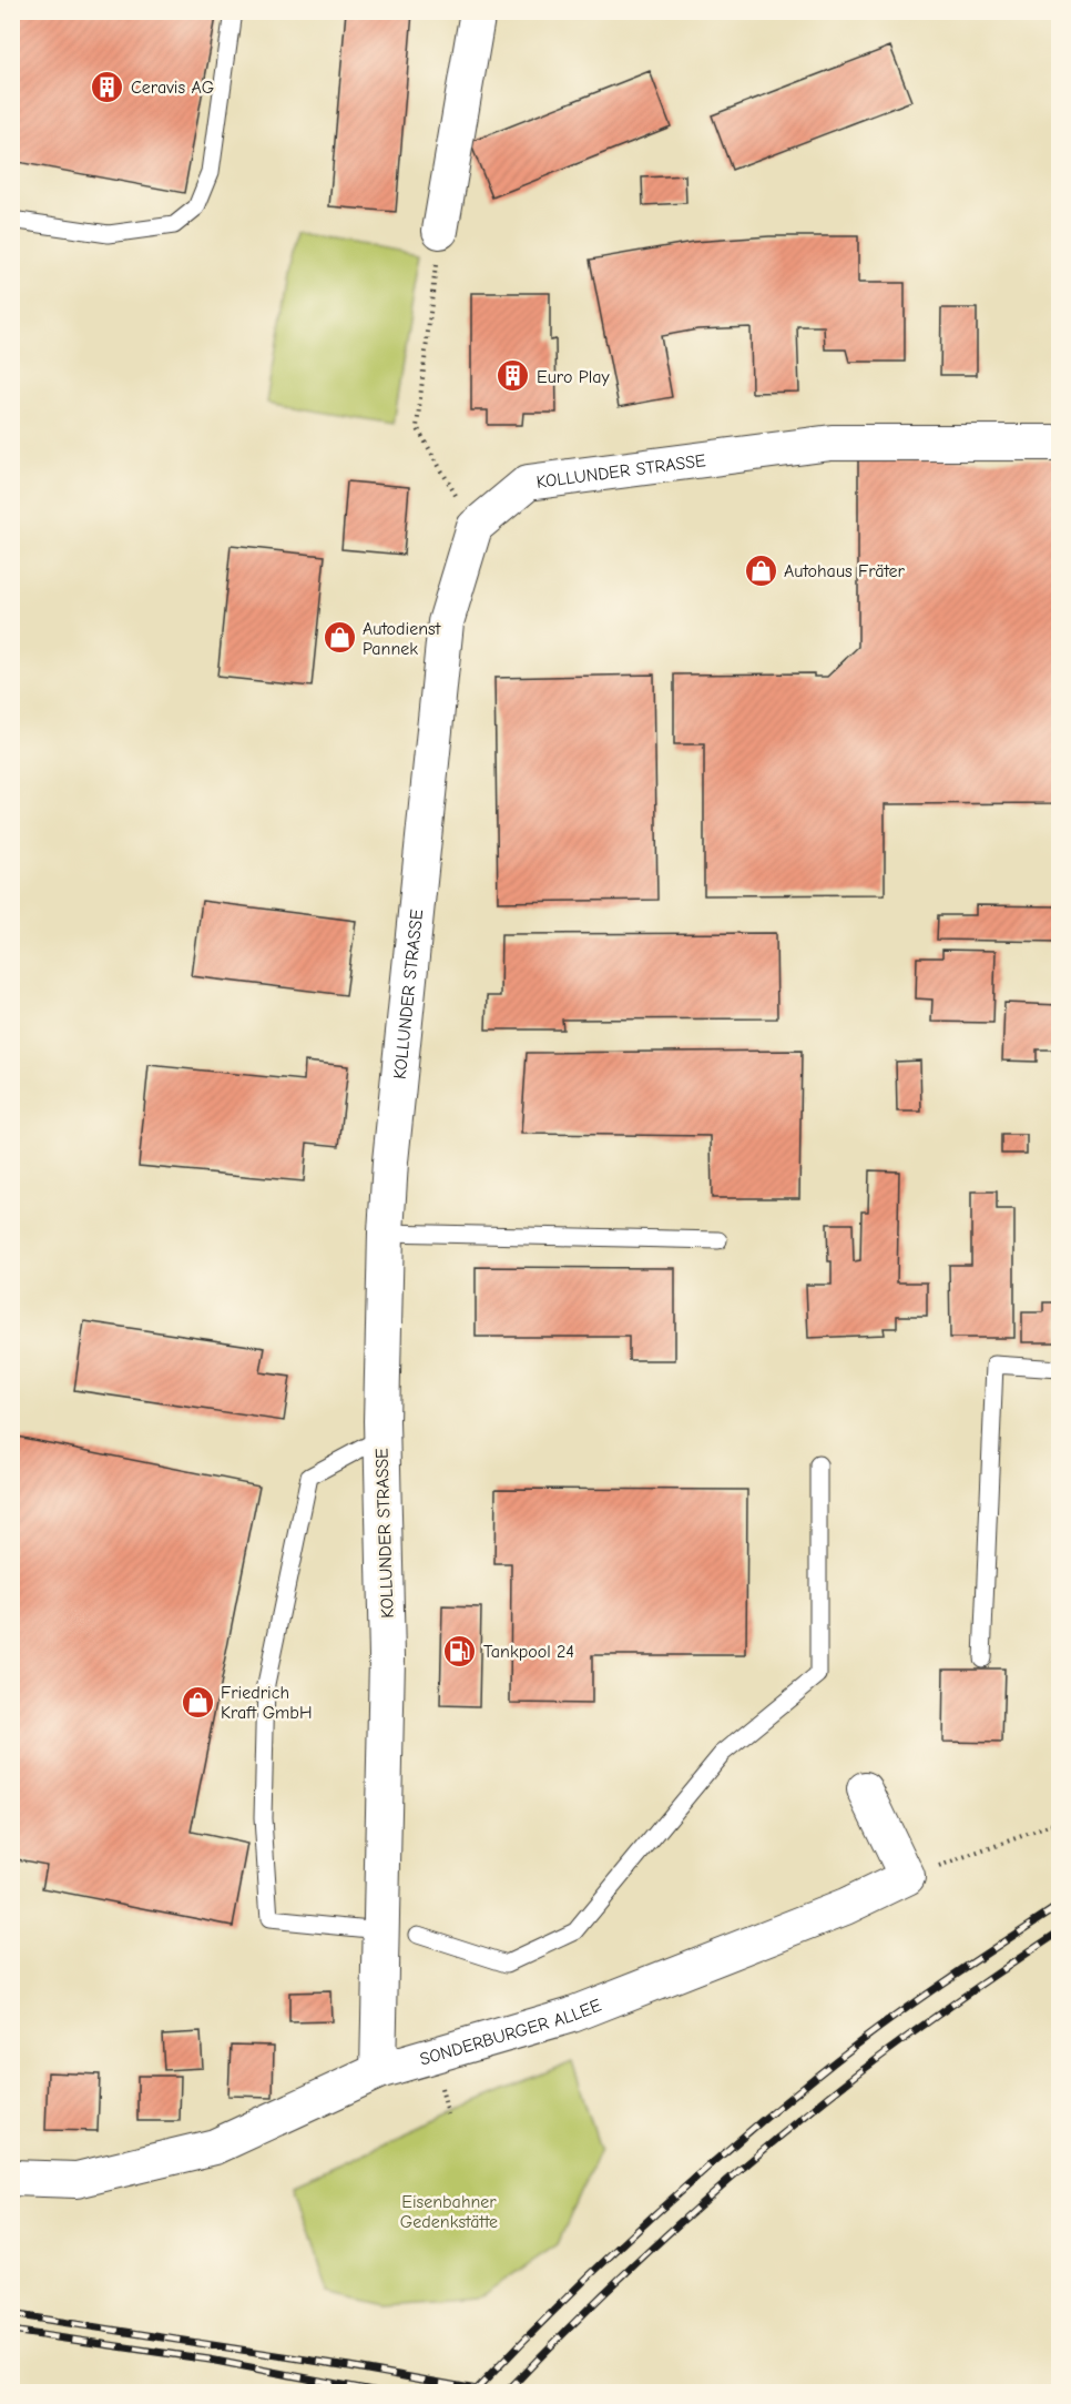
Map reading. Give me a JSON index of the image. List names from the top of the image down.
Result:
{
  "streets": {
    "street": ["KOLLUNDER STRASSE", "SONDERBURGER ALLEE"]
  },
  "crossings": [
    ["KOLLUNDER STRASSE", "SONDERBURGER ALLEE"]
  ],
  "parks": ["Eisenbahner Gedenkstätte"],
  "places": {
    "building": ["Ceravis AG", "Euro Play"],
    "shop": ["Autohaus Fräter", "Autodienst Pannek", "Friedrich Kraft GmbH"],
    "fuel station": ["Tankpool 24"]
  }
}
